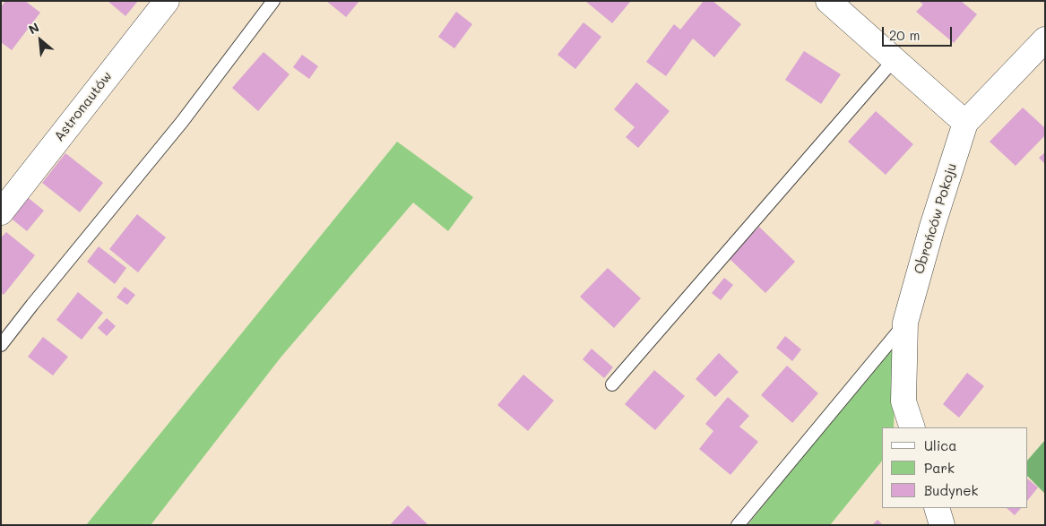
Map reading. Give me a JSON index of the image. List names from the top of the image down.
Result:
{
  "streets": {
    "street": ["Astronautów", "Obrońców Pokoju"]
  },
  "legend": ["Ulica", "Park", "Budynek"],
  "scale_bar": "20 m",
  "north": "top left"
}
